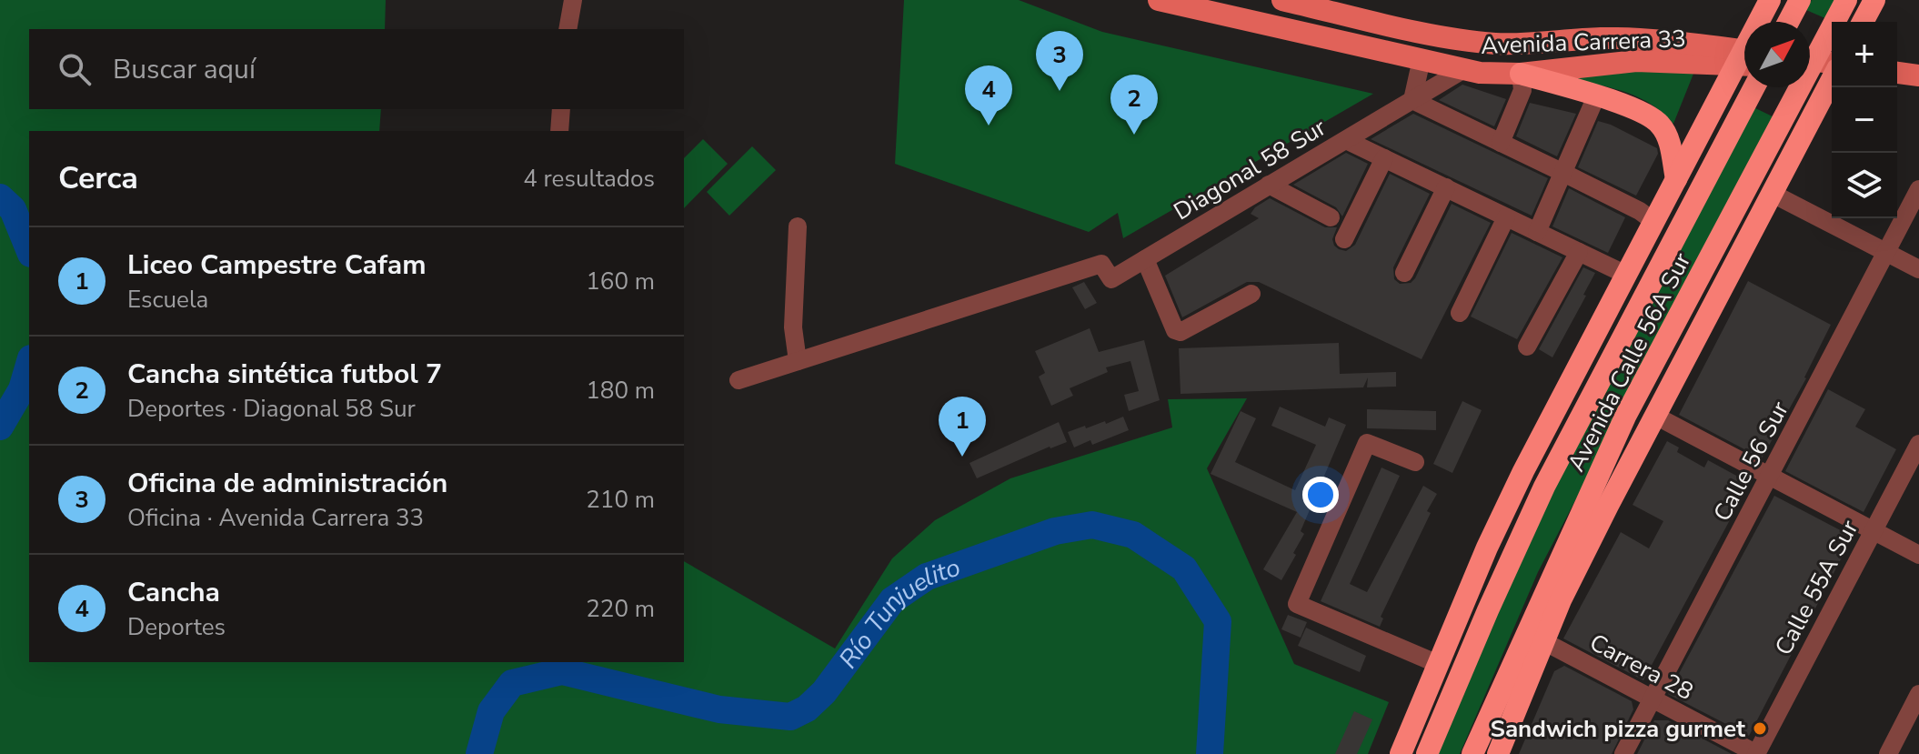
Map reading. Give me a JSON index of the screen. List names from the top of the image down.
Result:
{
  "streets": {
    "highway": ["Avenida Calle 56A Sur"],
    "main road": ["Avenida Carrera 33"],
    "street": [
      "Diagonal 58 Sur",
      "Calle 56 Sur",
      "Calle 55A Sur",
      "Carrera 28"
    ]
  },
  "crossings": [
    ["Avenida Carrera 33", "Diagonal 58 Sur"],
    ["Avenida Calle 56A Sur", "Carrera 28"],
    ["Calle 56 Sur", "Carrera 28"],
    ["Calle 55A Sur", "Carrera 28"]
  ],
  "water": ["Río Tunjuelito"],
  "places": ["Sandwich pizza gurmet"],
  "north": "top right",
  "page": {
    "map_buttons": ["+", "−"],
    "search": "Buscar aquí",
    "pins": [
      "3",
      "4",
      "2",
      "1"
    ],
    "heading": ["Cerca", "4 resultados"],
    "list": [
      {
        "mark": "1",
        "name": "Liceo Campestre Cafam",
        "note": "Escuela",
        "value": "160 m"
      },
      {
        "mark": "2",
        "name": "Cancha sintética futbol 7",
        "note": "Deportes · Diagonal 58 Sur",
        "value": "180 m"
      },
      {
        "mark": "3",
        "name": "Oficina de administración",
        "note": "Oficina · Avenida Carrera 33",
        "value": "210 m"
      },
      {
        "mark": "4",
        "name": "Cancha",
        "note": "Deportes",
        "value": "220 m"
      }
    ]
  }
}
